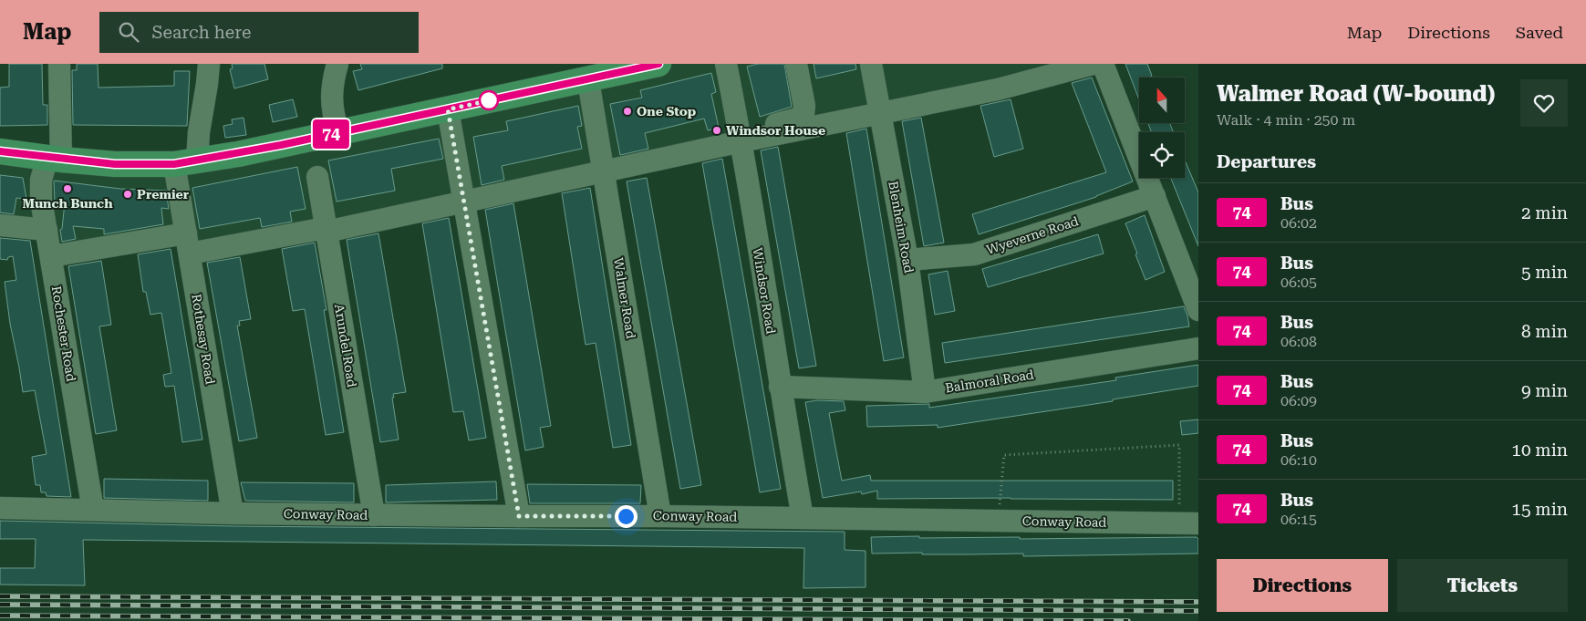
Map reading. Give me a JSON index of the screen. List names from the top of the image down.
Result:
{
  "streets": {
    "street": [
      "Blenheim Road",
      "Wyeverne Road",
      "Windsor Road",
      "Walmer Road",
      "Rochester Road",
      "Rothesay Road",
      "Arundel Road",
      "Balmoral Road",
      "Conway Road"
    ]
  },
  "crossings": [
    ["Blenheim Road", "Wyeverne Road"],
    ["Blenheim Road", "Balmoral Road"],
    ["Windsor Road", "Balmoral Road"],
    ["Windsor Road", "Conway Road"],
    ["Walmer Road", "Conway Road"],
    ["Rochester Road", "Conway Road"],
    ["Rothesay Road", "Conway Road"],
    ["Arundel Road", "Conway Road"]
  ],
  "places": [
    "One Stop",
    "Windsor House",
    "Munch Bunch",
    "Premier"
  ],
  "lines": ["bus line 74"],
  "north": "top",
  "page": {
    "header": "Map",
    "search": "Search here",
    "nav": ["Map", "Directions", "Saved"],
    "on_map": "74",
    "heading": [
      ["Walmer Road (W-bound)", "Walk · 4 min · 250 m"],
      "Departures"
    ],
    "list": [
      {
        "mark": "74",
        "name": "Bus",
        "note": "06:02",
        "value": "2 min"
      },
      {
        "mark": "74",
        "name": "Bus",
        "note": "06:05",
        "value": "5 min"
      },
      {
        "mark": "74",
        "name": "Bus",
        "note": "06:08",
        "value": "8 min"
      },
      {
        "mark": "74",
        "name": "Bus",
        "note": "06:09",
        "value": "9 min"
      },
      {
        "mark": "74",
        "name": "Bus",
        "note": "06:10",
        "value": "10 min"
      },
      {
        "mark": "74",
        "name": "Bus",
        "note": "06:15",
        "value": "15 min"
      }
    ],
    "buttons": ["Directions", "Tickets"]
  }
}
